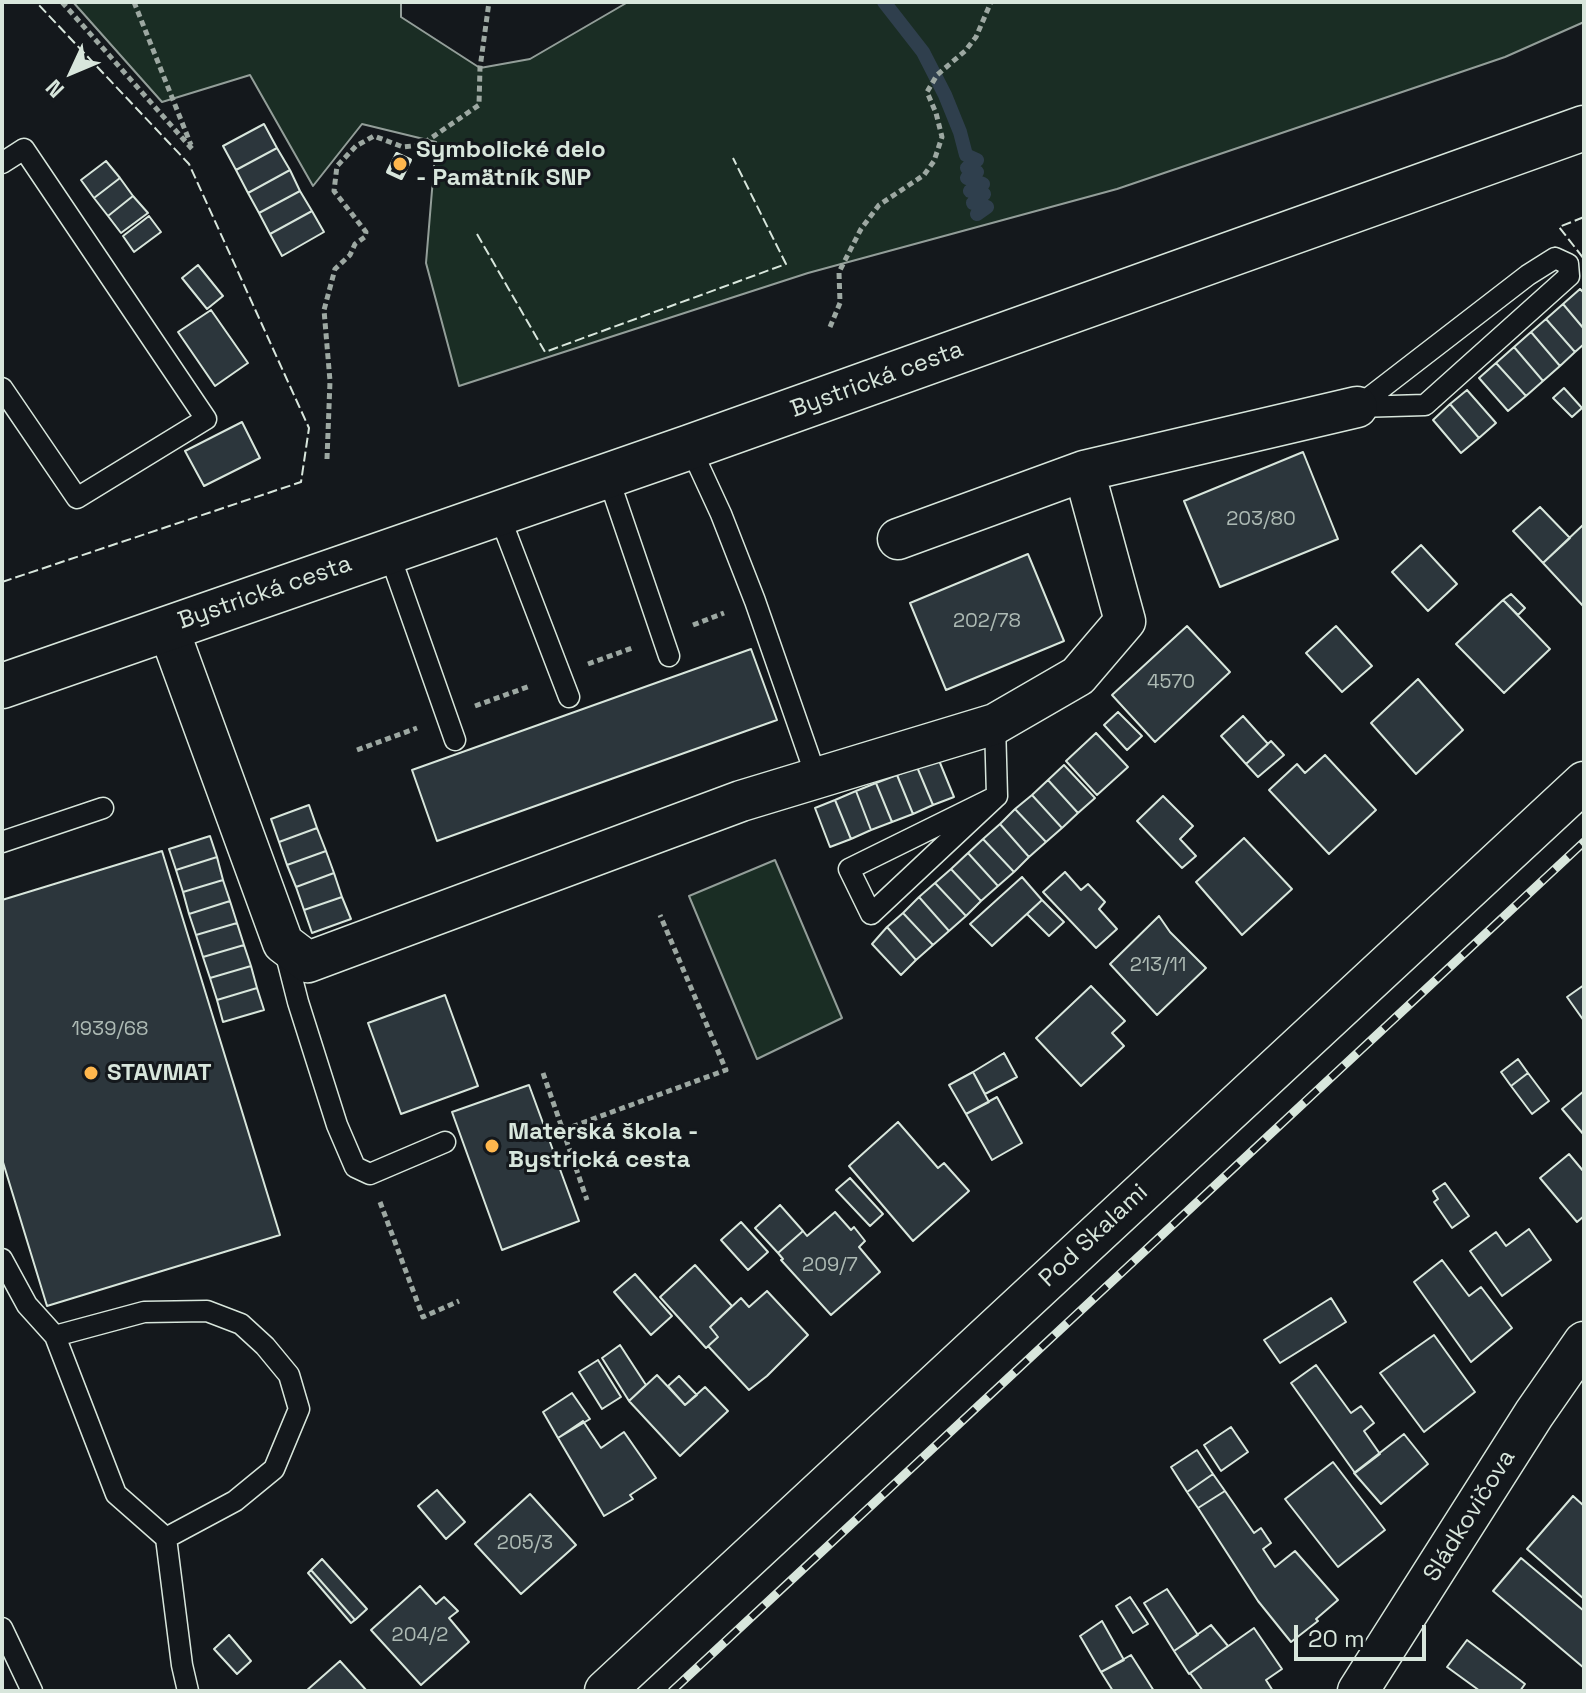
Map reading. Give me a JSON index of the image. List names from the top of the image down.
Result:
{
  "streets": {
    "main road": ["Bystrická cesta"],
    "street": ["Pod Skalami", "Sládkovičova"]
  },
  "places": ["Symbolické delo - Pamätník SNP", "STAVMAT", "Materská škola - Bystrická cesta"],
  "house_numbers": [
    "203/80",
    "202/78",
    "4570",
    "213/11",
    "1939/68",
    "209/7",
    "205/3",
    "204/2"
  ],
  "scale_bar": "20 m",
  "north": "bottom left"
}
